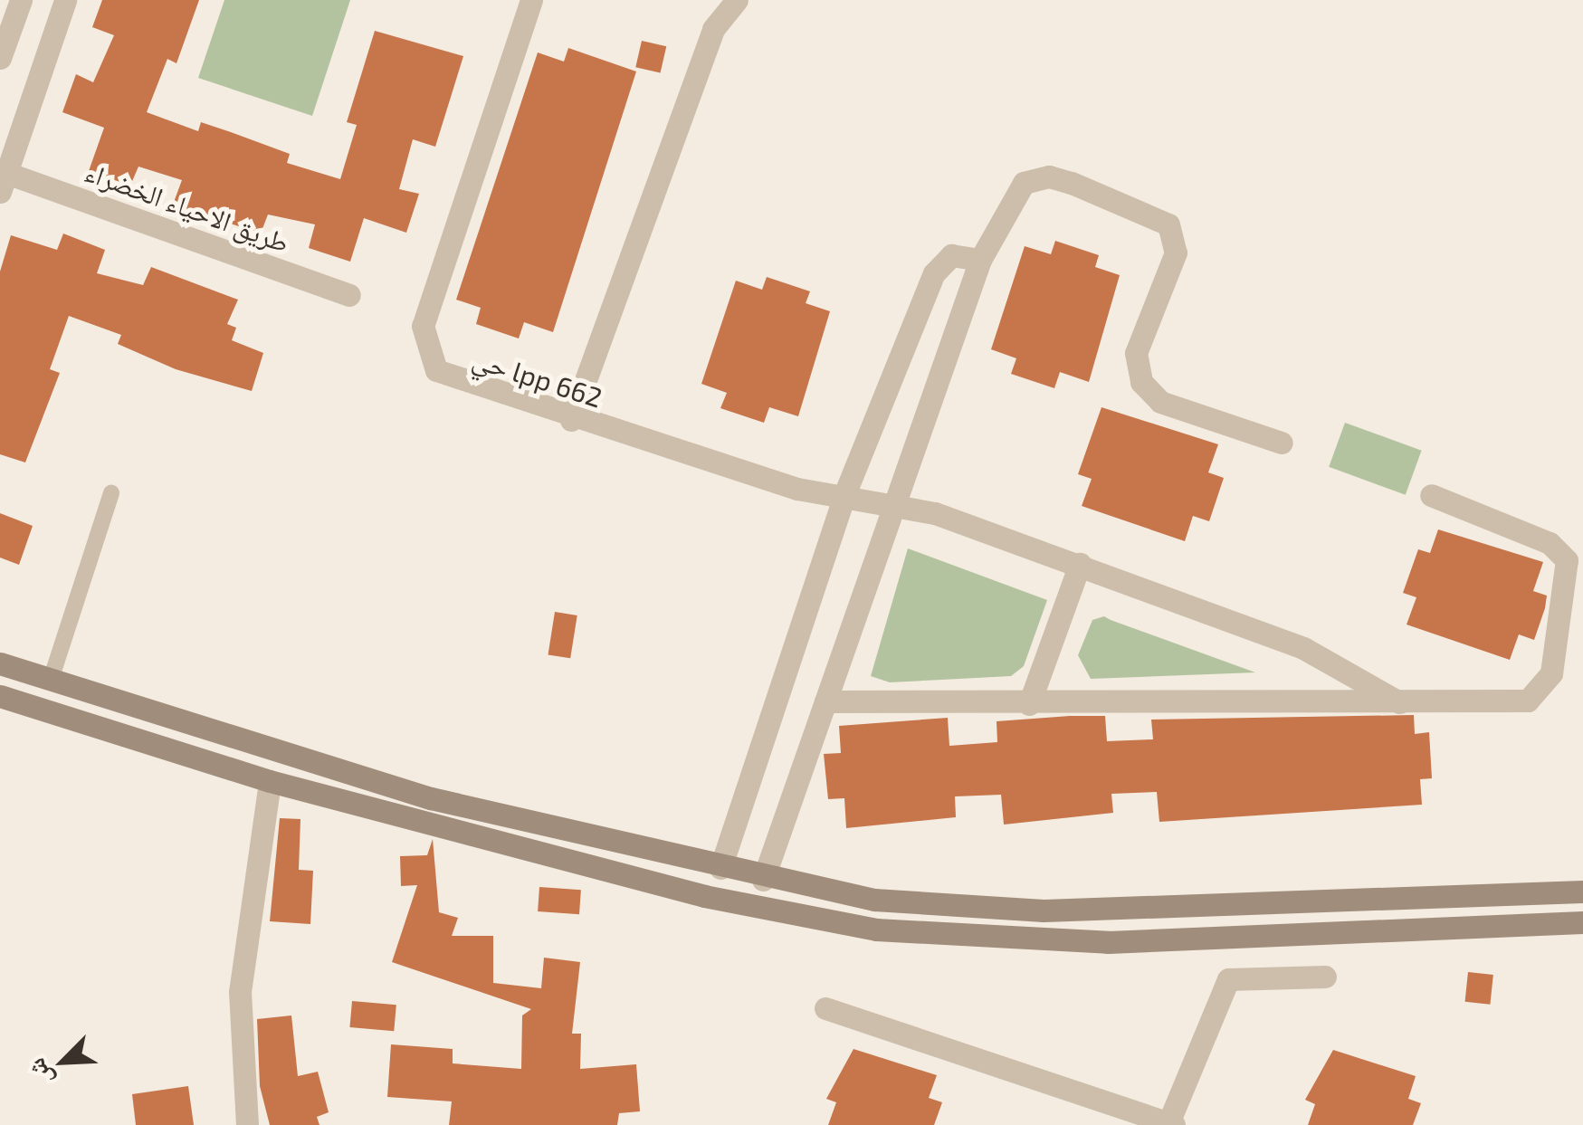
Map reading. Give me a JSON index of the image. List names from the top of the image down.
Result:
{
  "streets": {
    "street": ["طريق الاحياء الخضراء", "حي lpp 662"]
  },
  "north": "bottom left"
}
